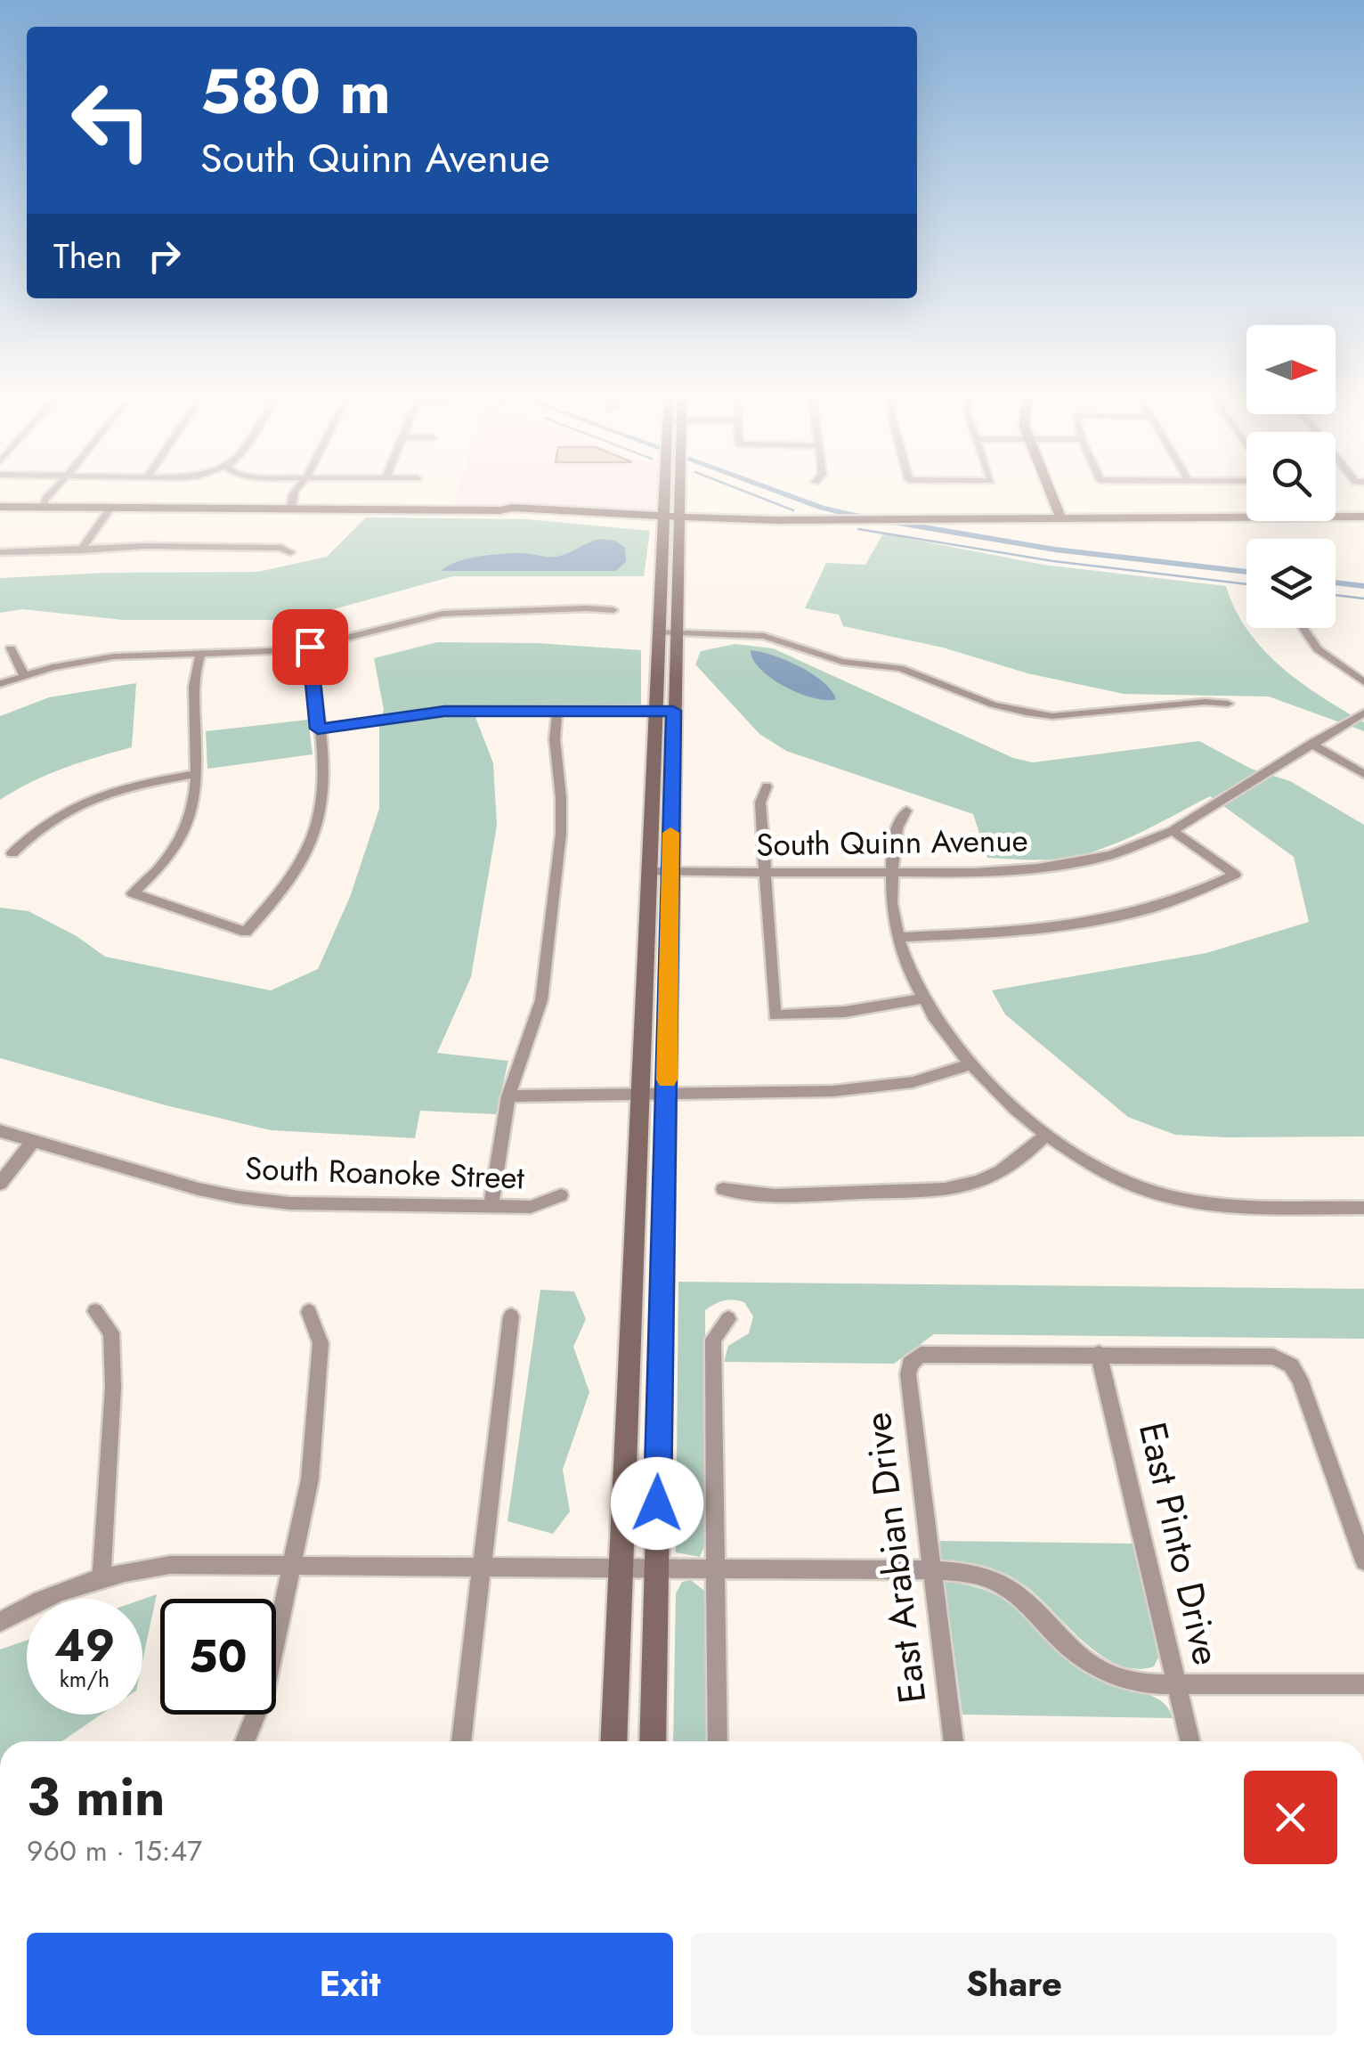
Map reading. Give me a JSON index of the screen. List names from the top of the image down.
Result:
{
  "streets": {
    "street": [
      "South Quinn Avenue",
      "South Roanoke Street",
      "East Pinto Drive",
      "East Arabian Drive"
    ]
  },
  "crossings": [
    ["East Pinto Drive", "East Arabian Drive"]
  ],
  "north": "right",
  "page": {
    "turn": ["580 m", "South Quinn Avenue"],
    "then": "Then",
    "speed": "49 km/h",
    "limit": "50",
    "heading": ["3 min", "960 m · 15:47"],
    "buttons": ["Exit", "Share"]
  }
}
